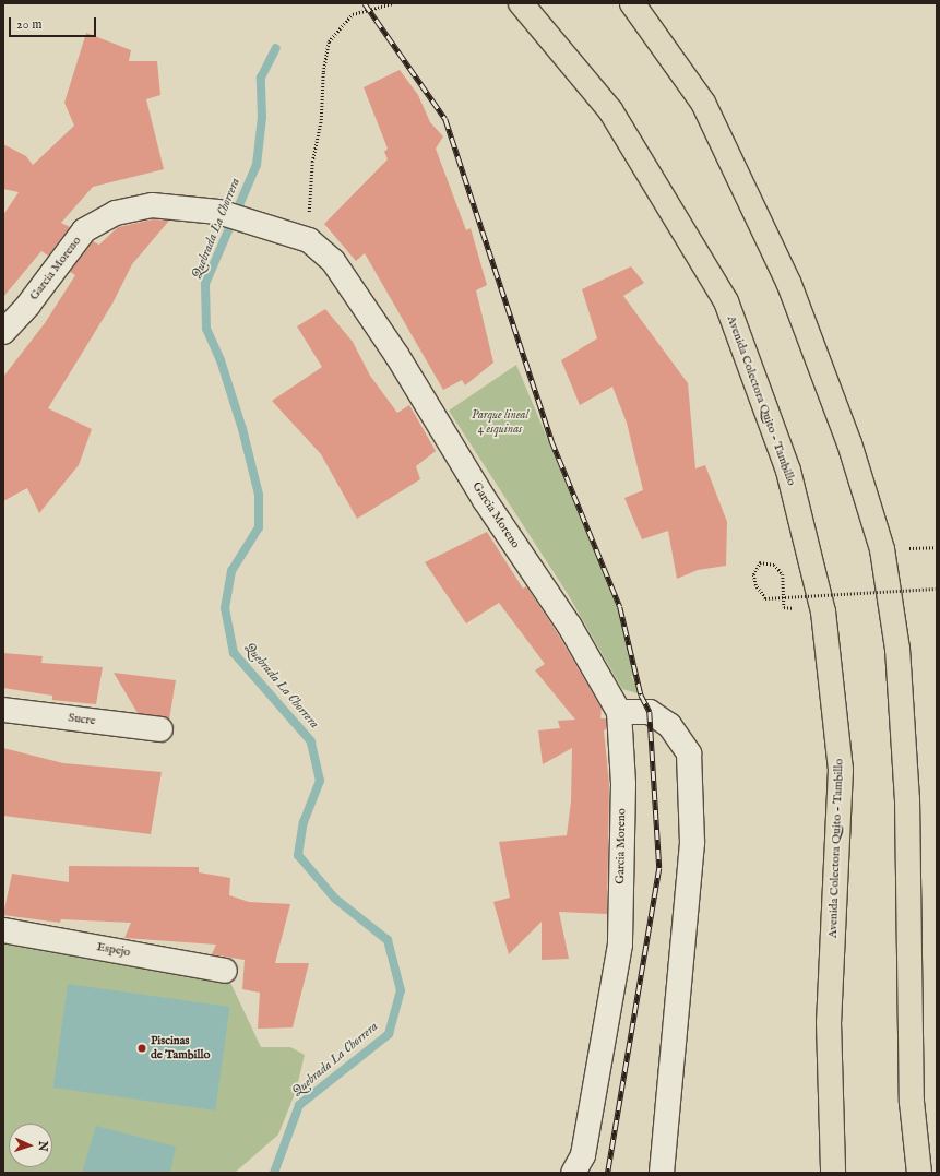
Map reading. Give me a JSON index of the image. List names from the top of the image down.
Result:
{
  "streets": {
    "highway": ["Avenida Colectora Quito - Tambillo"],
    "street": ["Garcia Moreno", "Sucre", "Espejo"]
  },
  "water": ["Quebrada La Chorrera"],
  "parks": ["Parque lineal 4 esquinas"],
  "places": ["Piscinas de Tambillo"],
  "scale_bar": "20 m",
  "north": "right"
}
